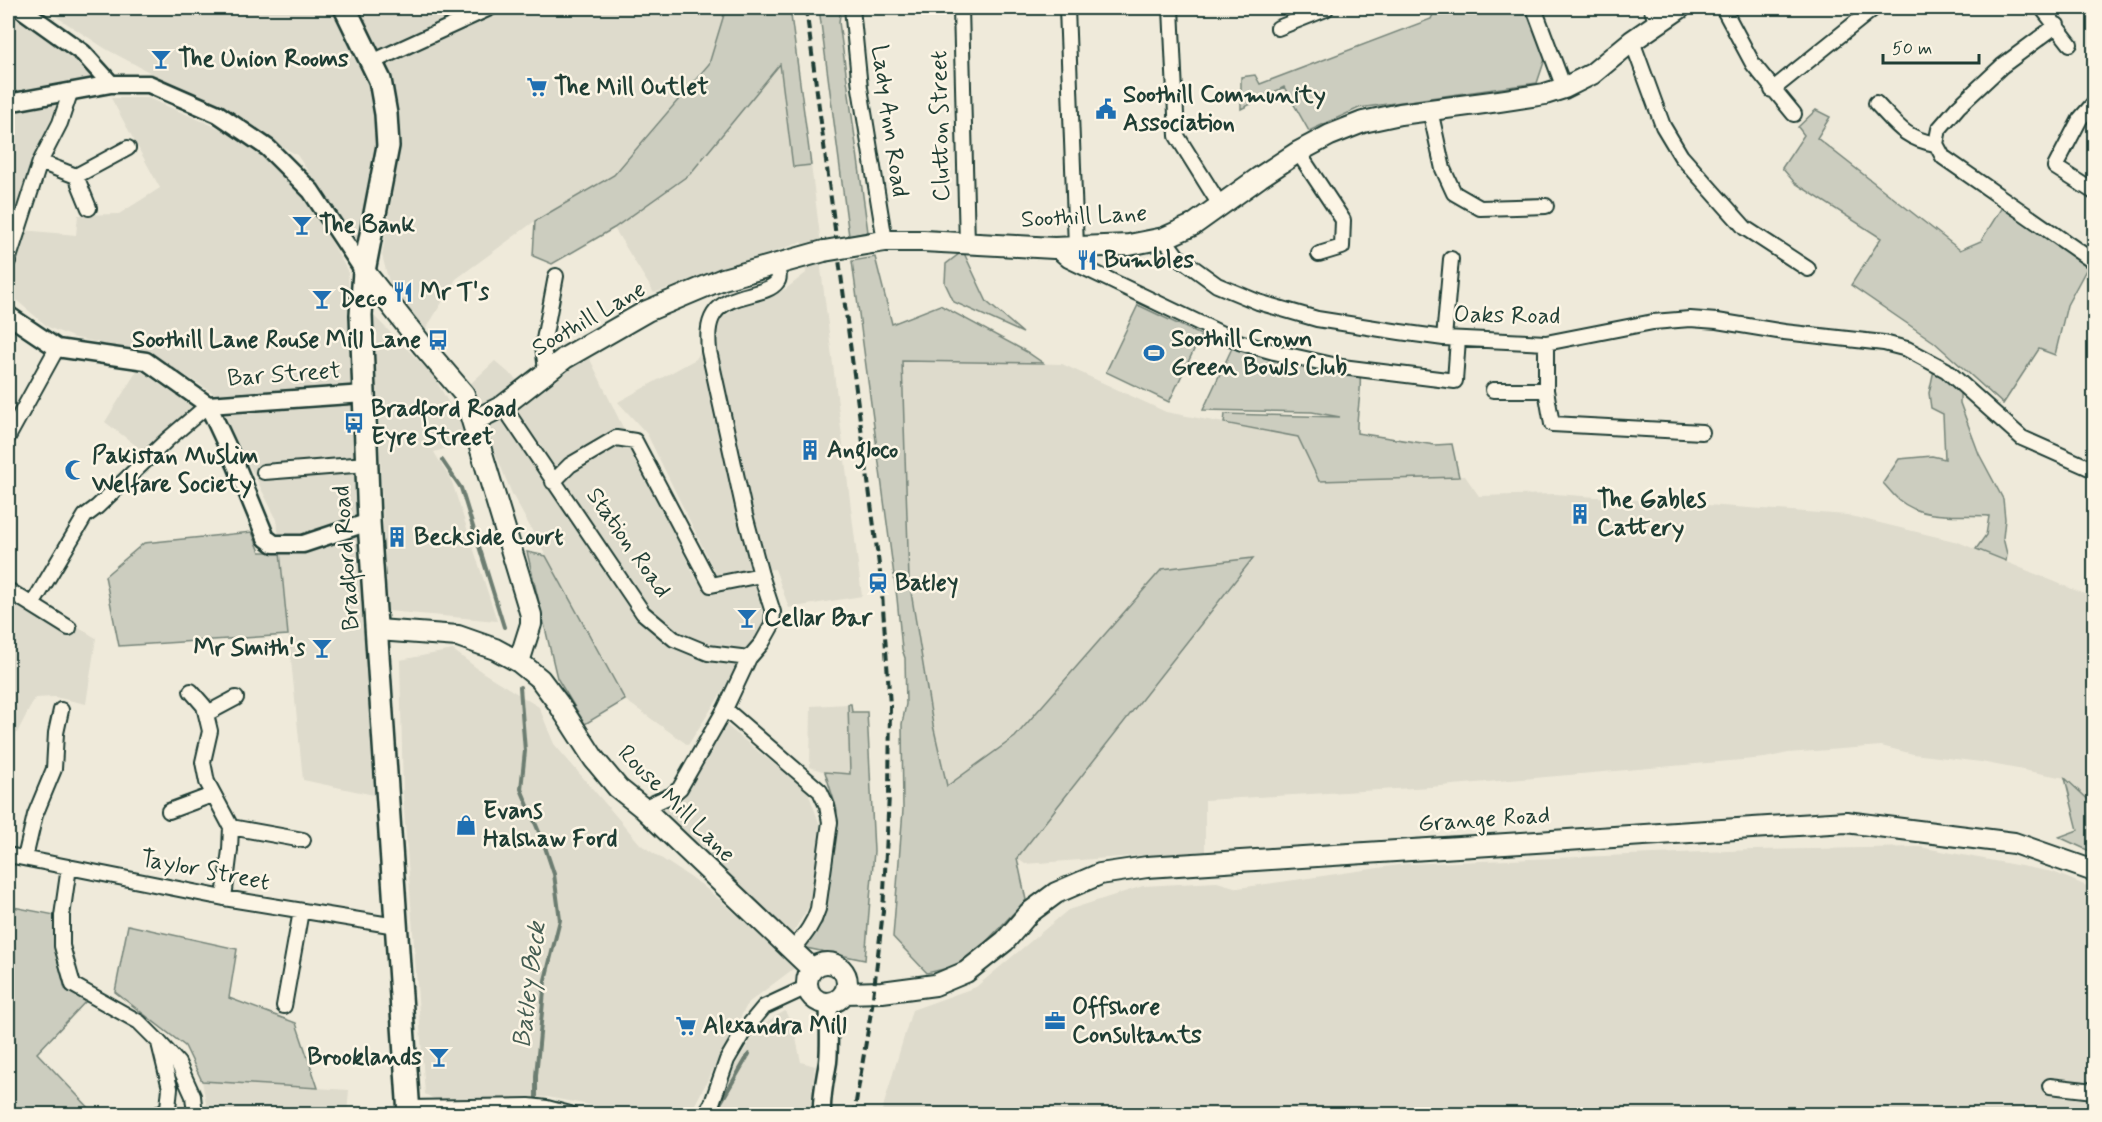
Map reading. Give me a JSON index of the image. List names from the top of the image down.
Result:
{
  "streets": {
    "main road": [
      "Soothill Lane",
      "Bradford Road",
      "Rouse Mill Lane",
      "Grange Road"
    ],
    "street": [
      "Lady Ann Road",
      "Clutton Street",
      "Oaks Road",
      "Bar Street",
      "Station Road",
      "Taylor Street"
    ]
  },
  "crossings": [
    ["Lady Ann Road", "Soothill Lane"],
    ["Clutton Street", "Soothill Lane"],
    ["Soothill Lane", "Oaks Road"],
    ["Soothill Lane", "Station Road"],
    ["Bar Street", "Bradford Road"],
    ["Bradford Road", "Rouse Mill Lane"],
    ["Bradford Road", "Taylor Street"],
    ["Rouse Mill Lane", "Grange Road"]
  ],
  "water": ["Batley Beck"],
  "places": {
    "bar": [
      "The Union Rooms",
      "The Bank",
      "Deco",
      "Cellar Bar",
      "Mr Smith's",
      "Brooklands"
    ],
    "supermarket": ["The Mill Outlet", "Alexandra Mill"],
    "public building": ["Soothill Community Association"],
    "restaurant": ["Bumbles", "Mr T's"],
    "bus stop": ["Soothill Lane Rouse Mill Lane", "Bradford Road Eyre Street"],
    "sports": ["Soothill Crown Green Bowls Club"],
    "building": ["Angloco", "The Gables Cattery", "Beckside Court"],
    "mosque": ["Pakistan Muslim Welfare Society"],
    "station": ["Batley"],
    "shop": ["Evans Halshaw Ford"],
    "office": ["Offshore Consultants"]
  },
  "scale_bar": "50 m"
}
